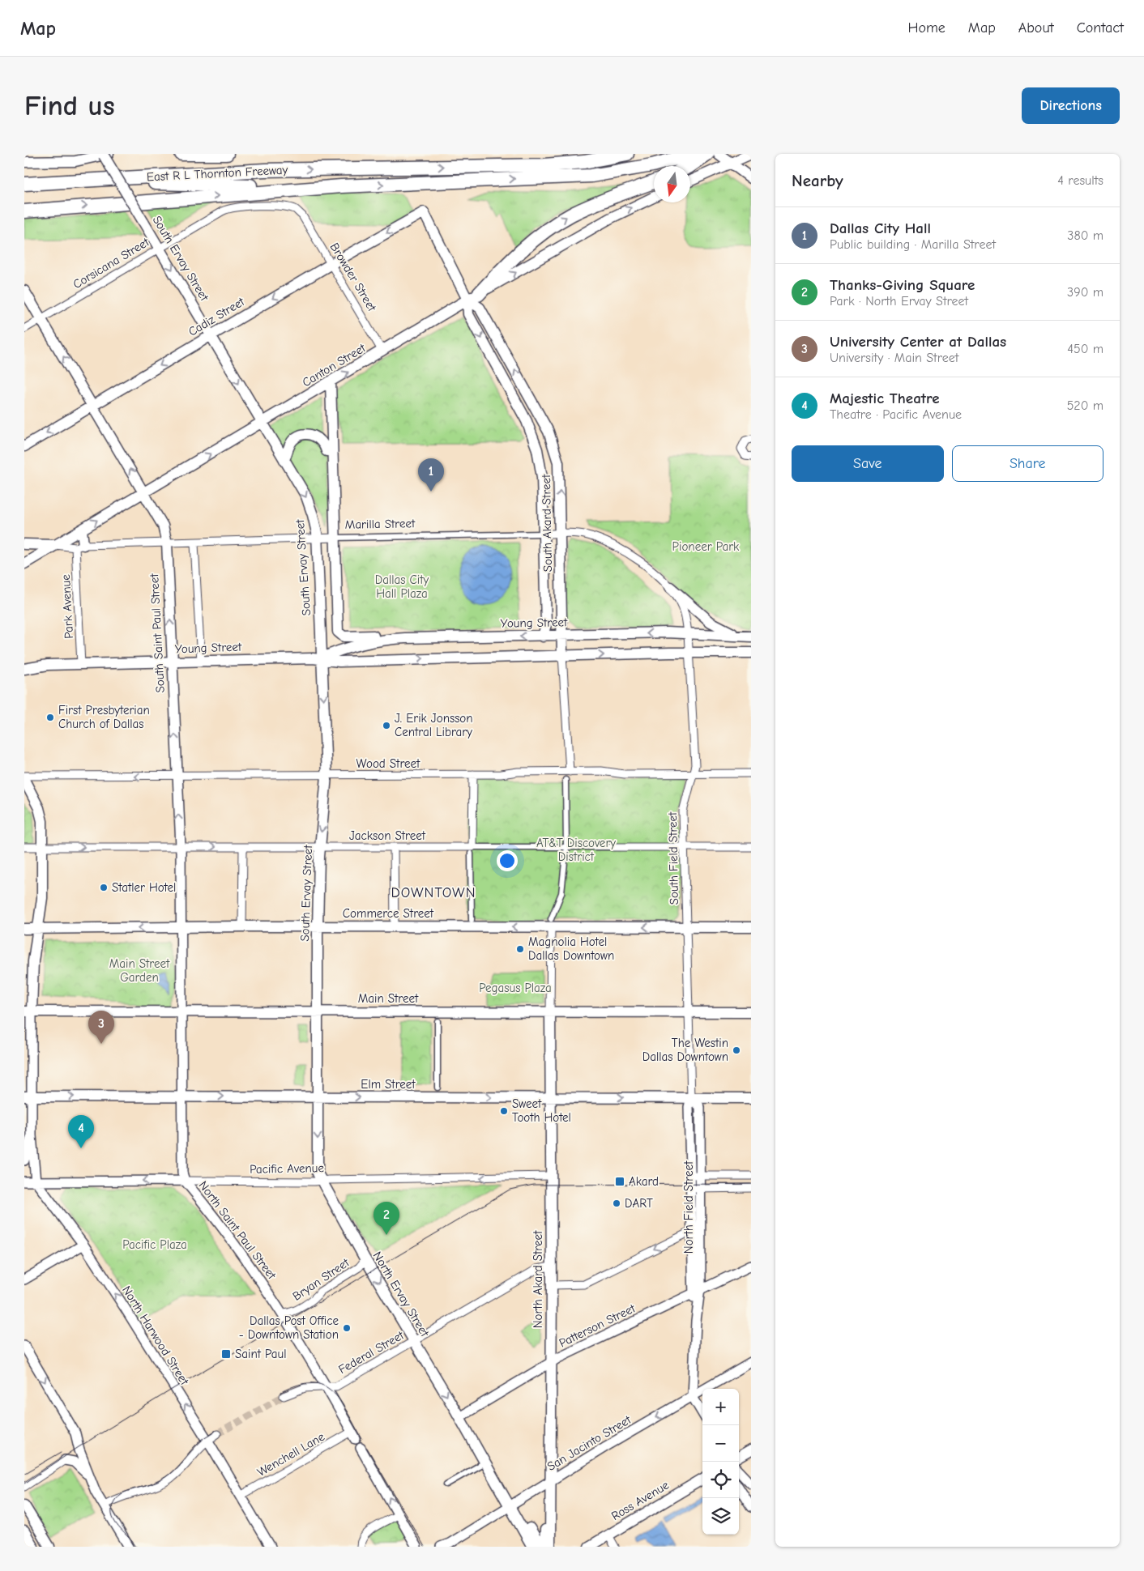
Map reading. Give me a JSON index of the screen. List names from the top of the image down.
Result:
{
  "streets": {
    "highway": ["East R L Thornton Freeway"],
    "main road": [
      "South Ervay Street",
      "Cadiz Street",
      "Canton Street",
      "South Akard Street",
      "Marilla Street",
      "Young Street",
      "South Saint Paul Street",
      "Commerce Street",
      "Main Street",
      "Elm Street",
      "North Akard Street",
      "North Ervay Street",
      "Ross Avenue"
    ],
    "street": [
      "Corsicana Street",
      "Browder Street",
      "Park Avenue",
      "Wood Street",
      "Jackson Street",
      "South Field Street",
      "Pacific Avenue",
      "North Field Street",
      "North Saint Paul Street",
      "Bryan Street",
      "Patterson Street",
      "North Harwood Street",
      "Federal Street",
      "San Jacinto Street",
      "Wenchell Lane"
    ]
  },
  "crossings": [
    ["South Ervay Street", "Corsicana Street"],
    ["South Ervay Street", "Cadiz Street"],
    ["South Ervay Street", "Canton Street"],
    ["South Ervay Street", "Marilla Street"],
    ["South Ervay Street", "Young Street"],
    ["South Ervay Street", "Wood Street"],
    ["South Ervay Street", "Jackson Street"],
    ["South Ervay Street", "Commerce Street"],
    ["South Ervay Street", "Main Street"],
    ["South Ervay Street", "North Ervay Street"],
    ["Corsicana Street", "Browder Street"],
    ["Corsicana Street", "South Saint Paul Street"],
    ["Browder Street", "Cadiz Street"],
    ["Browder Street", "Canton Street"],
    ["Cadiz Street", "South Akard Street"],
    ["Cadiz Street", "South Saint Paul Street"],
    ["Canton Street", "South Akard Street"],
    ["Canton Street", "Marilla Street"],
    ["Canton Street", "South Saint Paul Street"],
    ["South Akard Street", "Marilla Street"],
    ["South Akard Street", "Young Street"],
    ["South Akard Street", "Wood Street"],
    ["Marilla Street", "Park Avenue"],
    ["Marilla Street", "Young Street"],
    ["Marilla Street", "South Saint Paul Street"],
    ["Marilla Street", "South Field Street"],
    ["Park Avenue", "Young Street"],
    ["Young Street", "South Saint Paul Street"],
    ["Young Street", "South Field Street"],
    ["South Saint Paul Street", "Wood Street"],
    ["South Saint Paul Street", "Jackson Street"],
    ["South Saint Paul Street", "Commerce Street"],
    ["South Saint Paul Street", "Main Street"],
    ["South Saint Paul Street", "North Saint Paul Street"],
    ["Wood Street", "South Field Street"],
    ["Jackson Street", "South Field Street"],
    ["South Field Street", "Commerce Street"],
    ["South Field Street", "Main Street"],
    ["South Field Street", "North Field Street"],
    ["Main Street", "North Field Street"],
    ["Main Street", "North Saint Paul Street"],
    ["Main Street", "North Akard Street"],
    ["Main Street", "North Ervay Street"],
    ["Elm Street", "North Field Street"],
    ["Elm Street", "North Saint Paul Street"],
    ["Elm Street", "North Akard Street"],
    ["Elm Street", "North Ervay Street"],
    ["Pacific Avenue", "North Saint Paul Street"],
    ["Pacific Avenue", "North Akard Street"],
    ["Pacific Avenue", "North Ervay Street"],
    ["Pacific Avenue", "North Harwood Street"],
    ["North Field Street", "Patterson Street"],
    ["North Field Street", "San Jacinto Street"],
    ["North Saint Paul Street", "Bryan Street"],
    ["North Saint Paul Street", "Federal Street"],
    ["North Saint Paul Street", "Wenchell Lane"],
    ["Bryan Street", "North Ervay Street"],
    ["North Akard Street", "Patterson Street"],
    ["North Akard Street", "Federal Street"],
    ["North Akard Street", "San Jacinto Street"],
    ["North Ervay Street", "Patterson Street"],
    ["North Ervay Street", "Federal Street"],
    ["North Ervay Street", "San Jacinto Street"],
    ["North Harwood Street", "Wenchell Lane"]
  ],
  "one_way": [
    "South Ervay Street",
    "Cadiz Street",
    "Canton Street",
    "South Saint Paul Street",
    "Commerce Street",
    "Elm Street",
    "Pacific Avenue",
    "North Ervay Street",
    "North Harwood Street",
    "San Jacinto Street"
  ],
  "districts": ["DOWNTOWN"],
  "parks": [
    "Pioneer Park",
    "Dallas City Hall Plaza",
    "AT&T Discovery District",
    "Main Street Garden",
    "Pegasus Plaza",
    "Pacific Plaza"
  ],
  "places": {
    "other": [
      "First Presbyterian Church of Dallas",
      "J. Erik Jonsson Central Library",
      "Statler Hotel",
      "Magnolia Hotel Dallas Downtown",
      "The Westin Dallas Downtown",
      "Sweet Tooth Hotel",
      "DART",
      "Dallas Post Office - Downtown Station"
    ],
    "transit": ["Akard", "Saint Paul"]
  },
  "north": "bottom",
  "page": {
    "header": "Map",
    "nav": [
      "Home",
      "Map",
      "About",
      "Contact"
    ],
    "buttons": [
      "Directions",
      ["Save", "Share"]
    ],
    "title": "Find us",
    "heading": ["Nearby", "4 results"],
    "list": [
      {
        "mark": "1",
        "name": "Dallas City Hall",
        "note": "Public building · Marilla Street",
        "value": "380 m"
      },
      {
        "mark": "2",
        "name": "Thanks-Giving Square",
        "note": "Park · North Ervay Street",
        "value": "390 m"
      },
      {
        "mark": "3",
        "name": "University Center at Dallas",
        "note": "University · Main Street",
        "value": "450 m"
      },
      {
        "mark": "4",
        "name": "Majestic Theatre",
        "note": "Theatre · Pacific Avenue",
        "value": "520 m"
      }
    ],
    "pins": [
      "1",
      "3",
      "4",
      "2"
    ],
    "map_buttons": ["+", "−"]
  }
}
